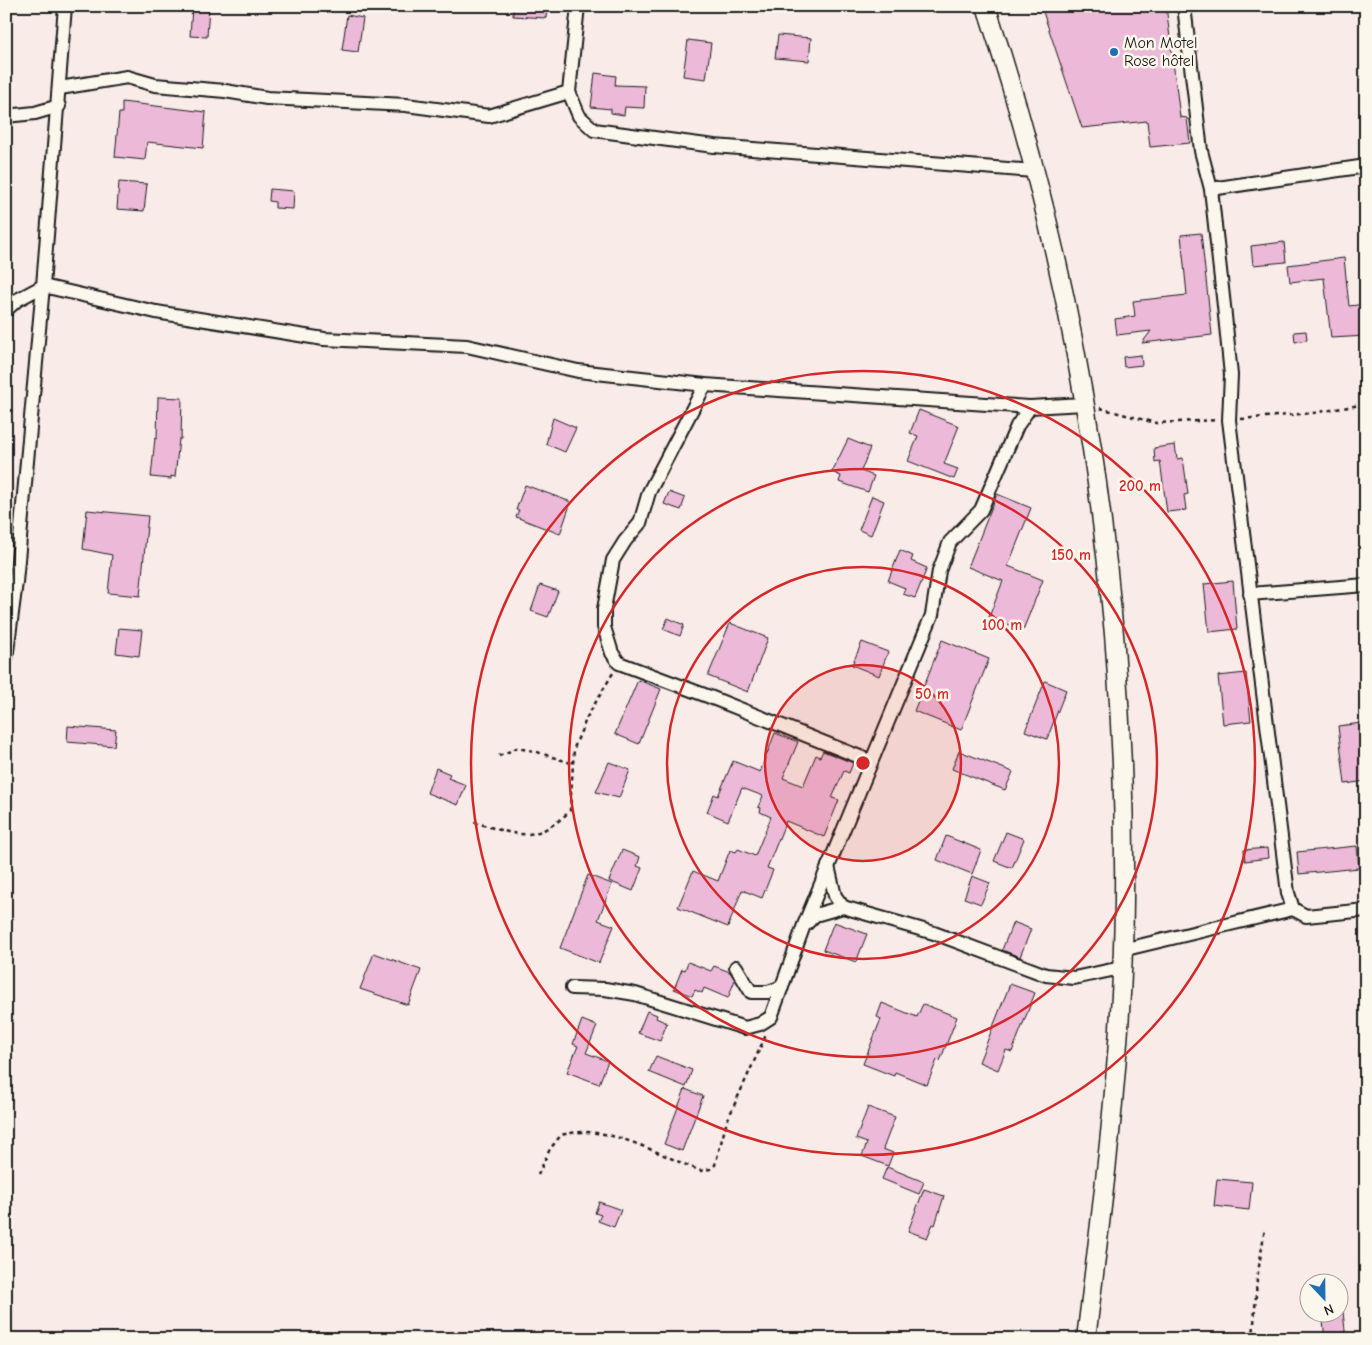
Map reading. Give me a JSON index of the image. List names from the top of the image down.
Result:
{
  "places": ["Mon Motel Rose hôtel"],
  "north": "bottom",
  "rings": [
    "200 m",
    "150 m",
    "100 m",
    "50 m"
  ]
}
